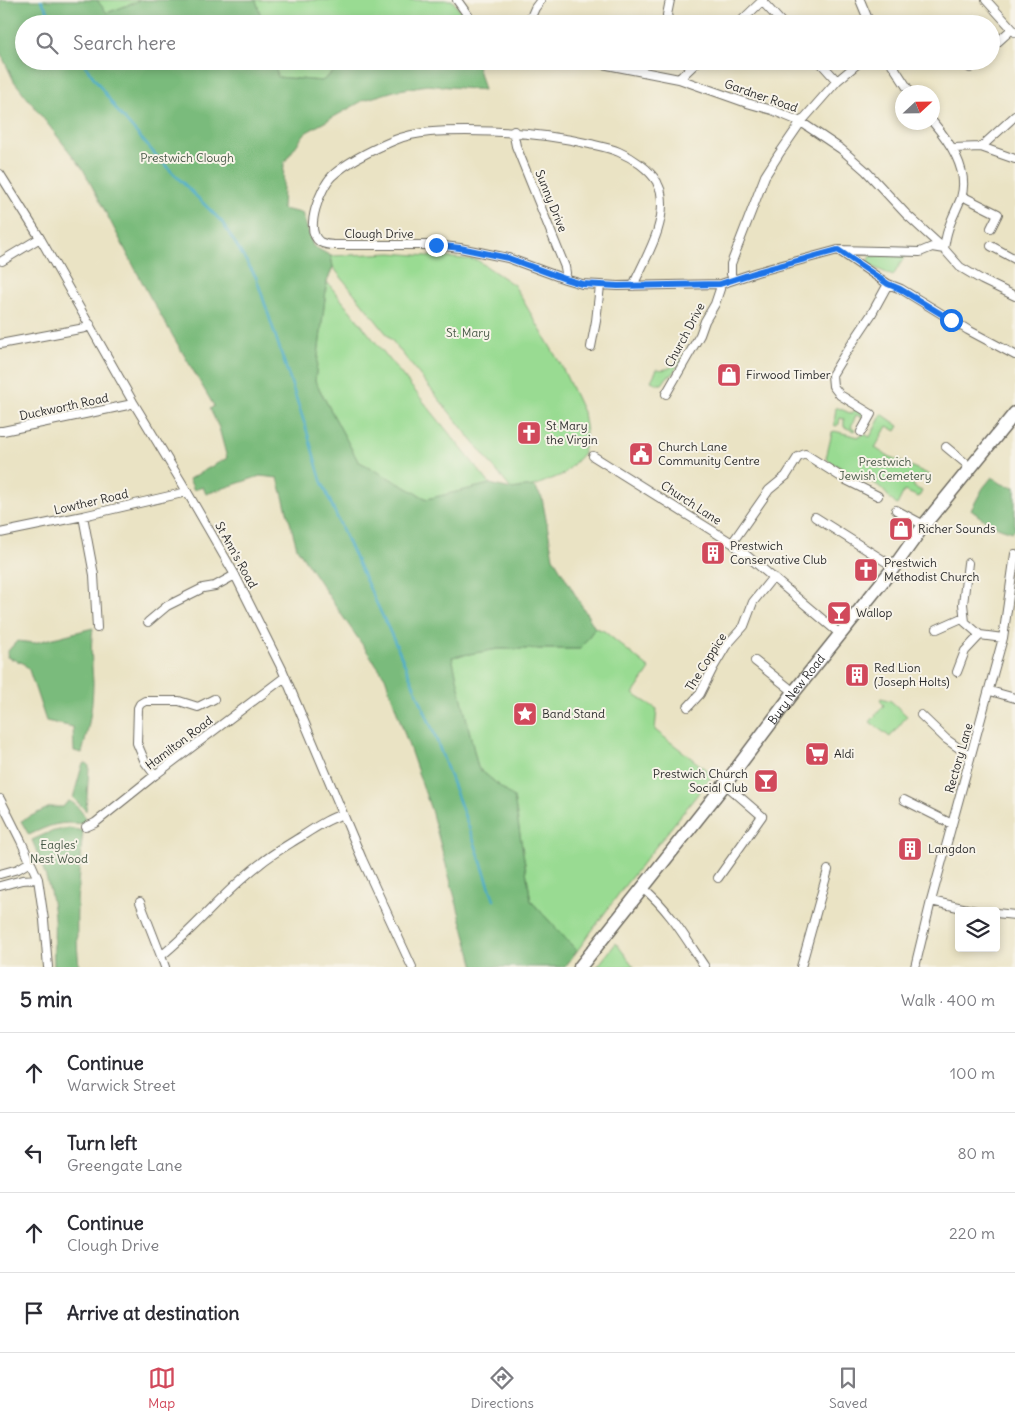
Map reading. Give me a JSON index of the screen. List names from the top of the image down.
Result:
{
  "streets": {
    "highway": ["Bury New Road"],
    "street": [
      "Gardner Road",
      "Sunny Drive",
      "Clough Drive",
      "Church Drive",
      "Duckworth Road",
      "Lowther Road",
      "Church Lane",
      "St Ann's Road",
      "The Coppice",
      "Hamilton Road",
      "Rectory Lane"
    ]
  },
  "crossings": [
    ["Gardner Road", "Clough Drive"],
    ["Sunny Drive", "Clough Drive"],
    ["Clough Drive", "Church Drive"],
    ["Duckworth Road", "St Ann's Road"],
    ["Lowther Road", "St Ann's Road"],
    ["Church Lane", "The Coppice"],
    ["Church Lane", "Bury New Road"],
    ["St Ann's Road", "Hamilton Road"]
  ],
  "parks": [
    "Prestwich Clough",
    "St. Mary",
    "Prestwich Jewish Cemetery",
    "Eagles' Nest Wood"
  ],
  "places": {
    "shop": ["Firwood Timber", "Richer Sounds"],
    "church": ["St Mary the Virgin", "Prestwich Methodist Church"],
    "public building": ["Church Lane Community Centre"],
    "building": ["Prestwich Conservative Club", "Red Lion (Joseph Holts)", "Langdon"],
    "bar": ["Wallop", "Prestwich Church Social Club"],
    "place": ["Band Stand"],
    "supermarket": ["Aldi"]
  },
  "north": "right",
  "page": {
    "search": "Search here",
    "heading": ["5 min", "Walk · 400 m"],
    "list": [
      ["Continue", "Warwick Street", "100 m"],
      ["Turn left", "Greengate Lane", "80 m"],
      ["Continue", "Clough Drive", "220 m"],
      "Arrive at destination"
    ],
    "nav": ["Map", "Directions", "Saved"]
  }
}
